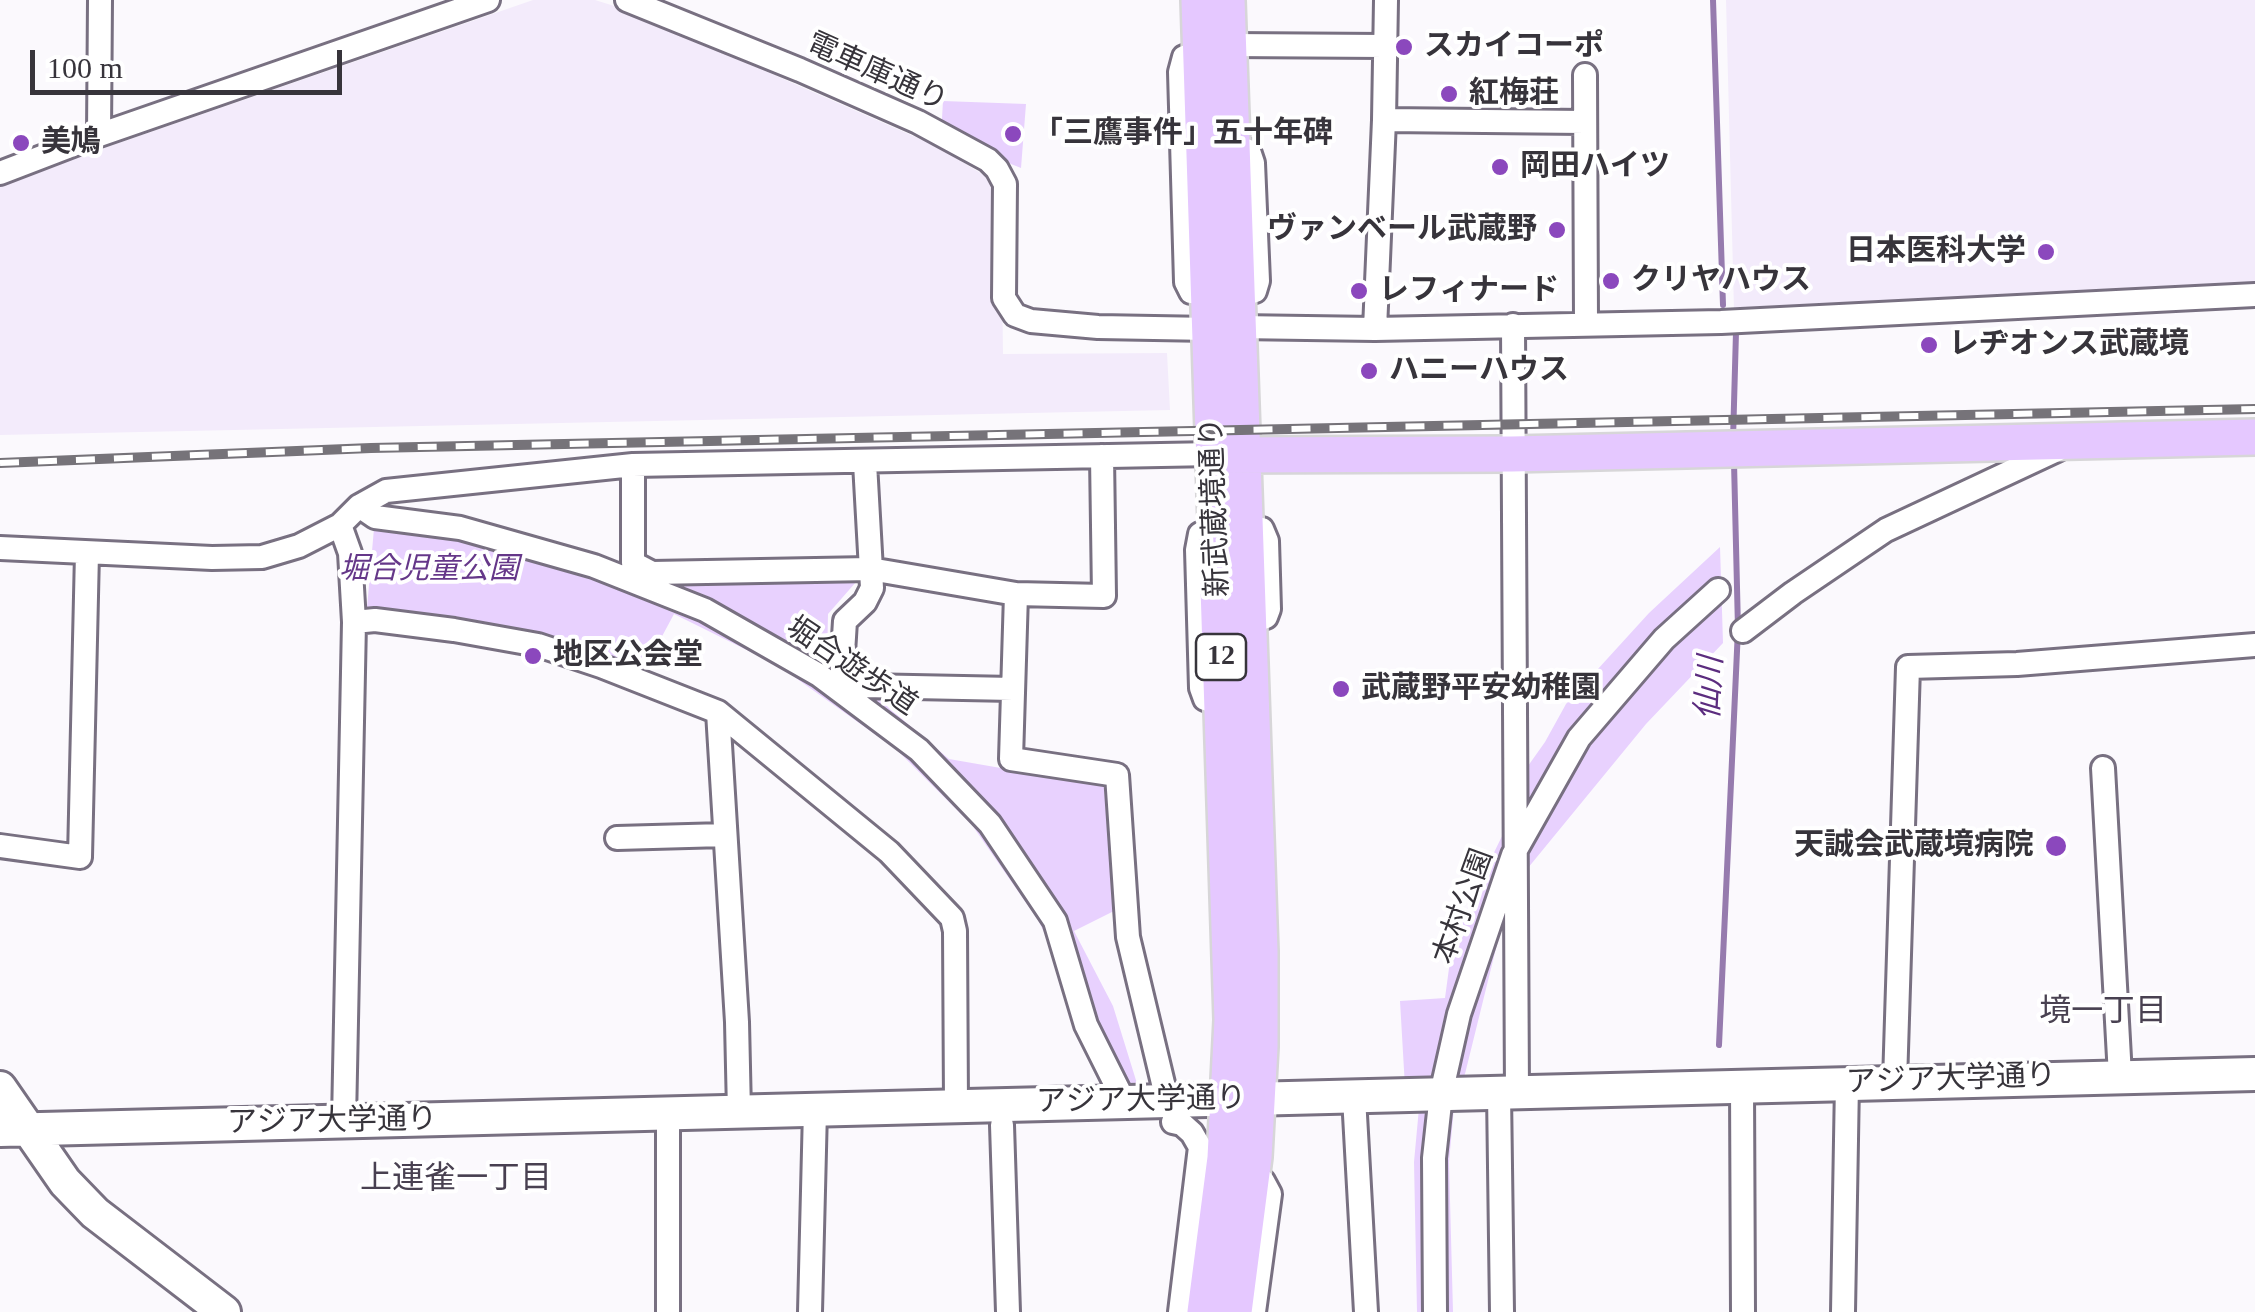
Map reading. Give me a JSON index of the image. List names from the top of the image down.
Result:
{
  "streets": {
    "main road": ["新武蔵境通り", "12"],
    "street": [
      "電車庫通り",
      "堀合遊歩道",
      "本村公園",
      "アジア大学通り"
    ]
  },
  "crossings": [
    ["電車庫通り", "新武蔵境通り"],
    ["新武蔵境通り", "アジア大学通り"],
    ["堀合遊歩道", "アジア大学通り"],
    ["本村公園", "アジア大学通り"]
  ],
  "districts": ["境一丁目", "上連雀一丁目"],
  "water": ["仙川"],
  "parks": ["堀合児童公園"],
  "places": [
    "スカイコーポ",
    "紅梅荘",
    "「三鷹事件」五十年碑",
    "美鳩",
    "岡田ハイツ",
    "ヴァンベール武蔵野",
    "日本医科大学",
    "クリヤハウス",
    "レフィナード",
    "レヂオンス武蔵境",
    "ハニーハウス",
    "地区公会堂",
    "武蔵野平安幼稚園",
    "天誠会武蔵境病院"
  ],
  "scale_bar": "100 m"
}
